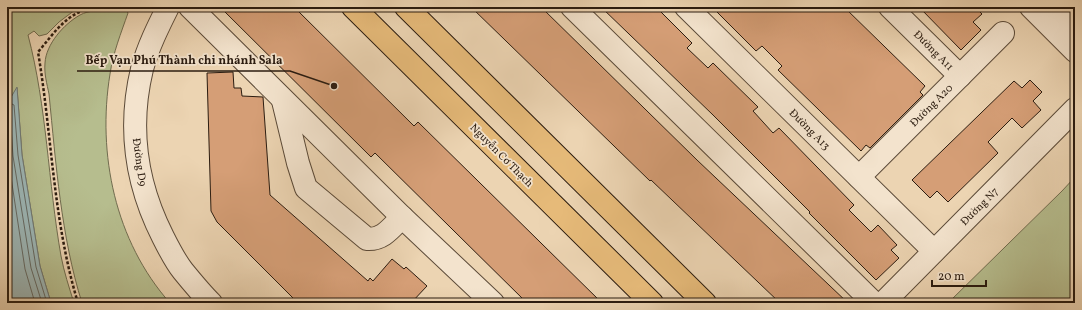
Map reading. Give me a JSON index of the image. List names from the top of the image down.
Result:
{
  "streets": {
    "main road": ["Nguyễn Cơ Thạch"],
    "street": [
      "Đường A11",
      "Đường A20",
      "Đường A13",
      "Đường D9",
      "Đường N7"
    ]
  },
  "crossings": [
    ["Đường A11", "Đường A20"],
    ["Đường A20", "Đường A13"],
    ["Đường A13", "Đường N7"]
  ],
  "places": ["Bếp Vạn Phú Thành chi nhánh Sala"],
  "scale_bar": "20 m"
}
